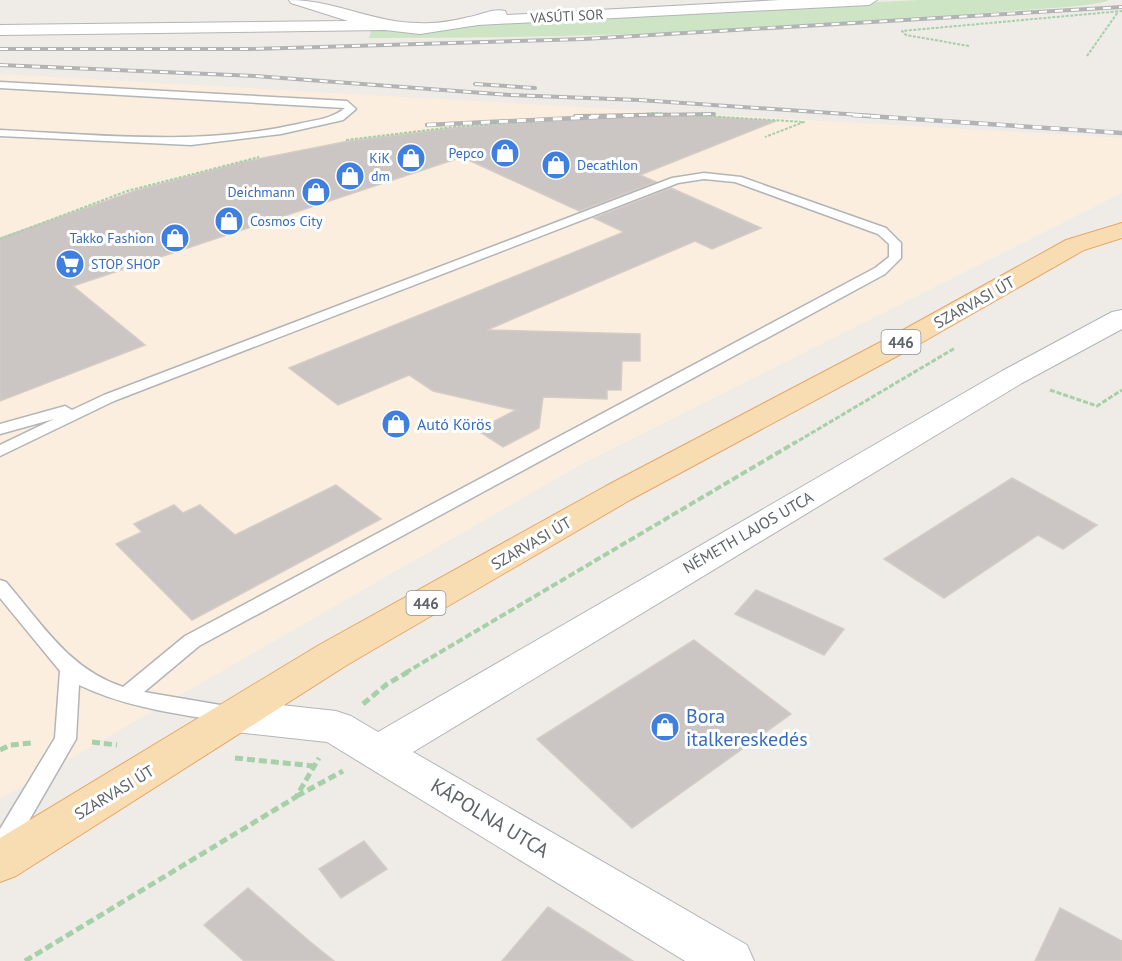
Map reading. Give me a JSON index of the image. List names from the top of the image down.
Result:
{
  "streets": {
    "main road": ["SZARVASI ÚT", "446"],
    "street": ["VASÚTI SOR", "NÉMETH LAJOS UTCA", "KÁPOLNA UTCA"]
  },
  "crossings": [
    ["SZARVASI ÚT", "KÁPOLNA UTCA"],
    ["NÉMETH LAJOS UTCA", "KÁPOLNA UTCA"]
  ],
  "places": {
    "shop": [
      "Pepco",
      "KiK",
      "Decathlon",
      "dm",
      "Deichmann",
      "Cosmos City",
      "Takko Fashion",
      "Autó Körös",
      "Bora italkereskedés"
    ],
    "supermarket": ["STOP SHOP"]
  }
}
